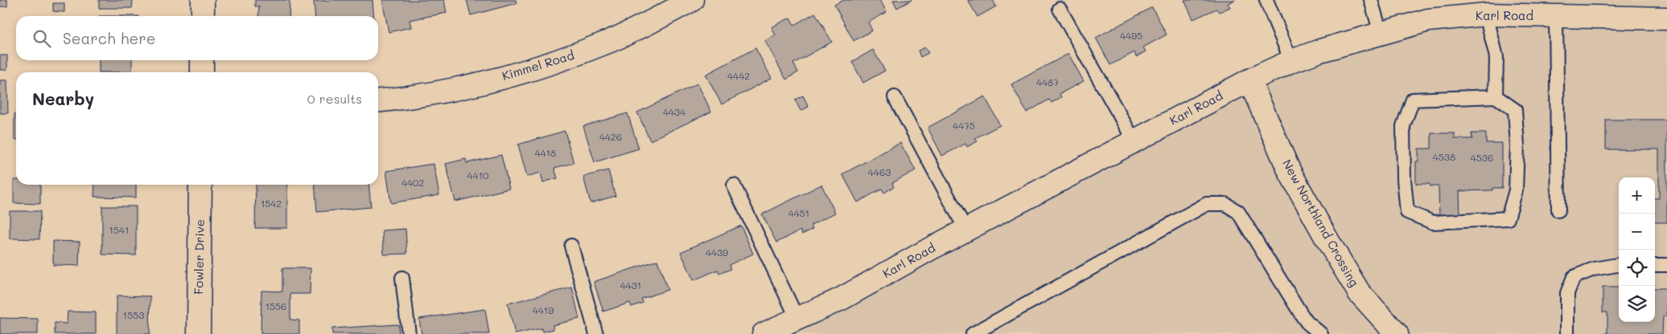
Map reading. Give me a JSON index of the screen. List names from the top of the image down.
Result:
{
  "streets": {
    "main road": [
      "Karl Road",
      "Kimmel Road",
      "New Northland Crossing",
      "Fowler Drive"
    ]
  },
  "crossings": [
    ["Karl Road", "New Northland Crossing"]
  ],
  "house_numbers": [
    "4495",
    "4442",
    "4487",
    "4434",
    "4475",
    "4426",
    "4418",
    "4538",
    "4536",
    "4463",
    "4410",
    "4402",
    "1542",
    "4451",
    "1541",
    "4439",
    "4431",
    "1556",
    "4419",
    "1553"
  ],
  "page": {
    "search": "Search here",
    "heading": ["Nearby", "0 results"],
    "map_buttons": ["+", "−"]
  }
}
